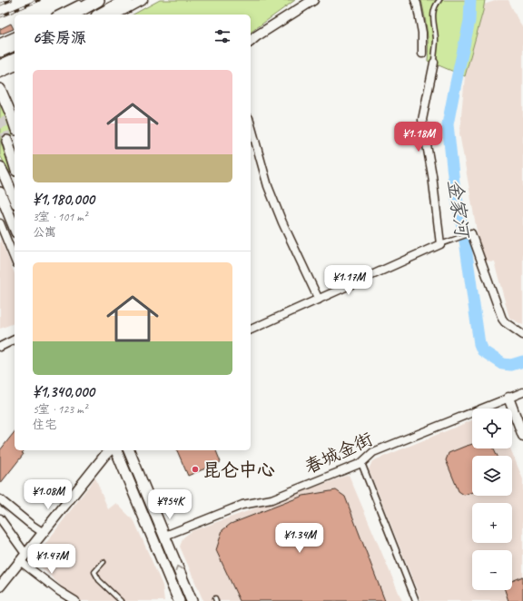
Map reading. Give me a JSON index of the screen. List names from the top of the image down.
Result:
{
  "streets": {
    "street": ["春城金街"]
  },
  "water": ["金家河"],
  "places": ["昆仑中心"],
  "page": {
    "heading": "6套房源",
    "list": [
      {
        "name": "¥1,180,000",
        "note": "3室 · 101 m² · 公寓"
      },
      {
        "name": "¥1,340,000",
        "note": "5室 · 123 m² · 住宅"
      }
    ],
    "price": [
      "¥1.18M",
      "¥1.17M",
      "¥1.08M",
      "¥954K",
      "¥1.34M",
      "¥1.47M"
    ],
    "map_buttons": ["+", "−"]
  }
}
